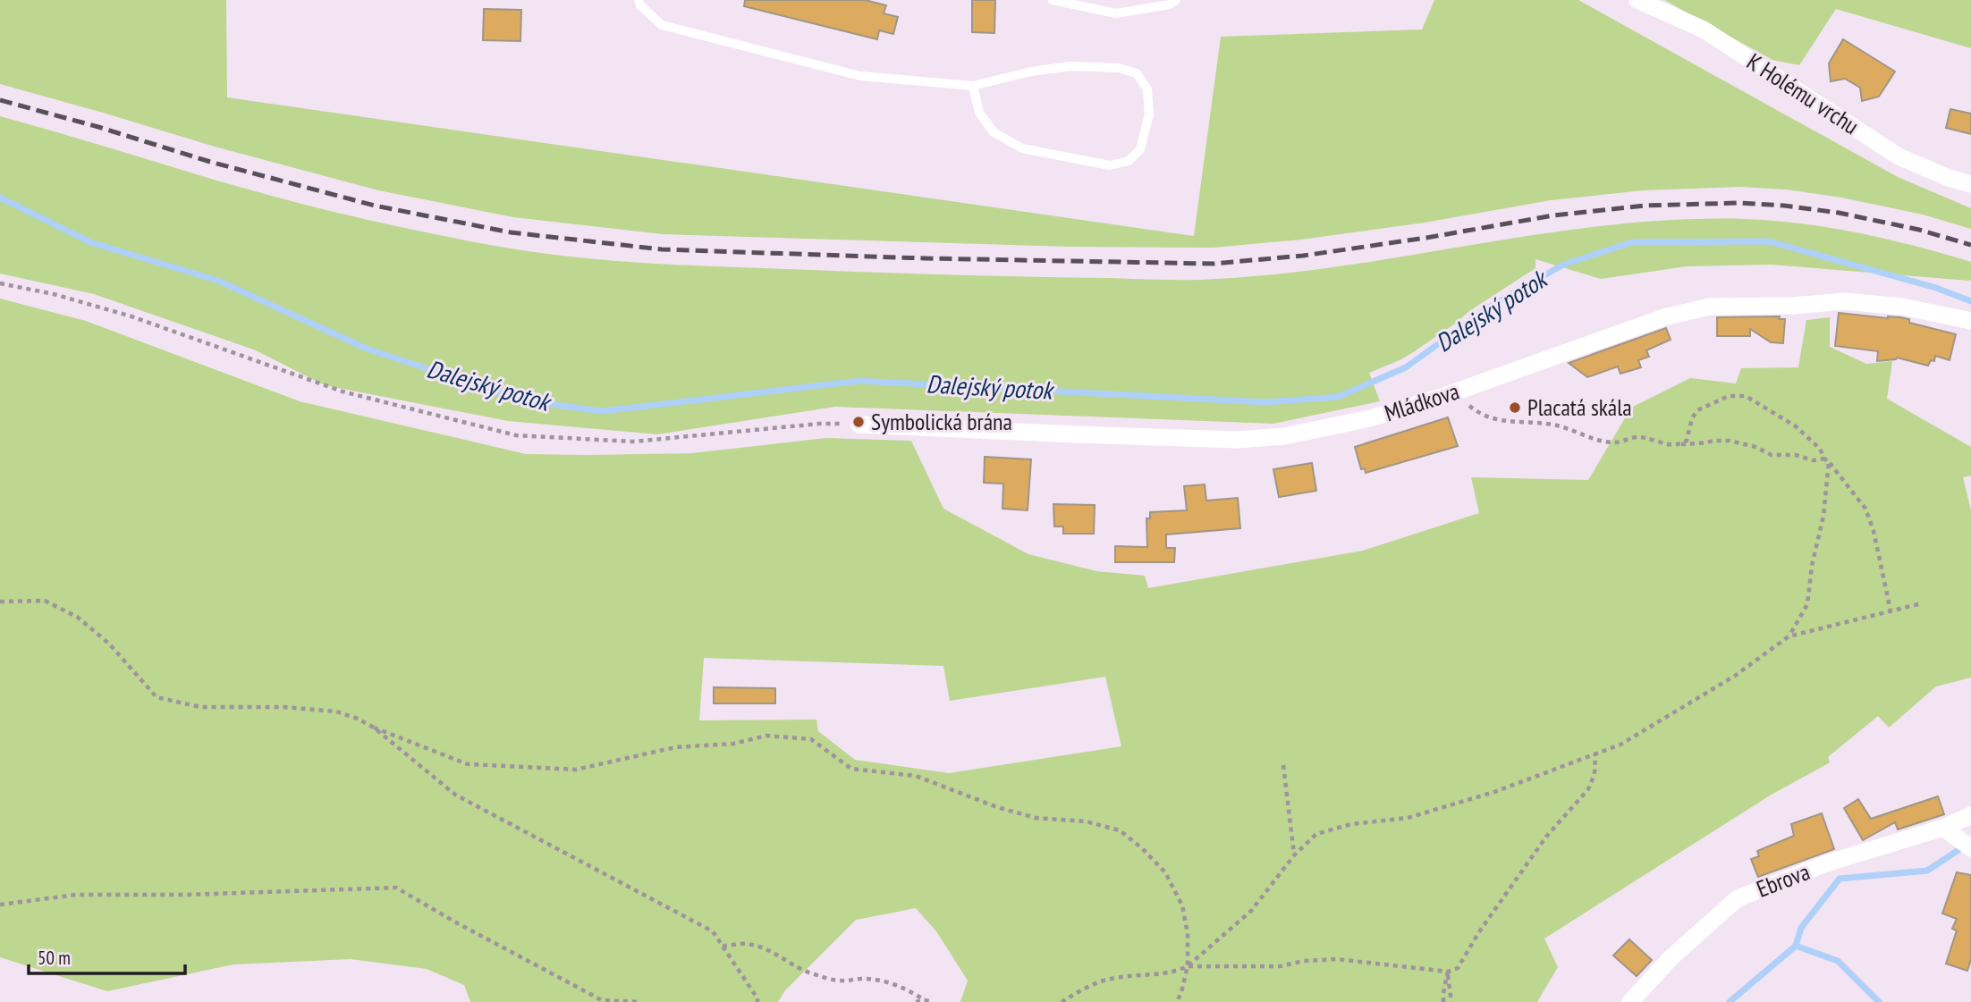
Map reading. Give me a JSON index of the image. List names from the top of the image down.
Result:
{
  "streets": {
    "street": ["K Holému vrchu", "Mládkova", "Ebrova"]
  },
  "water": ["Dalejský potok"],
  "places": ["Placatá skála", "Symbolická brána"],
  "scale_bar": "50 m"
}
